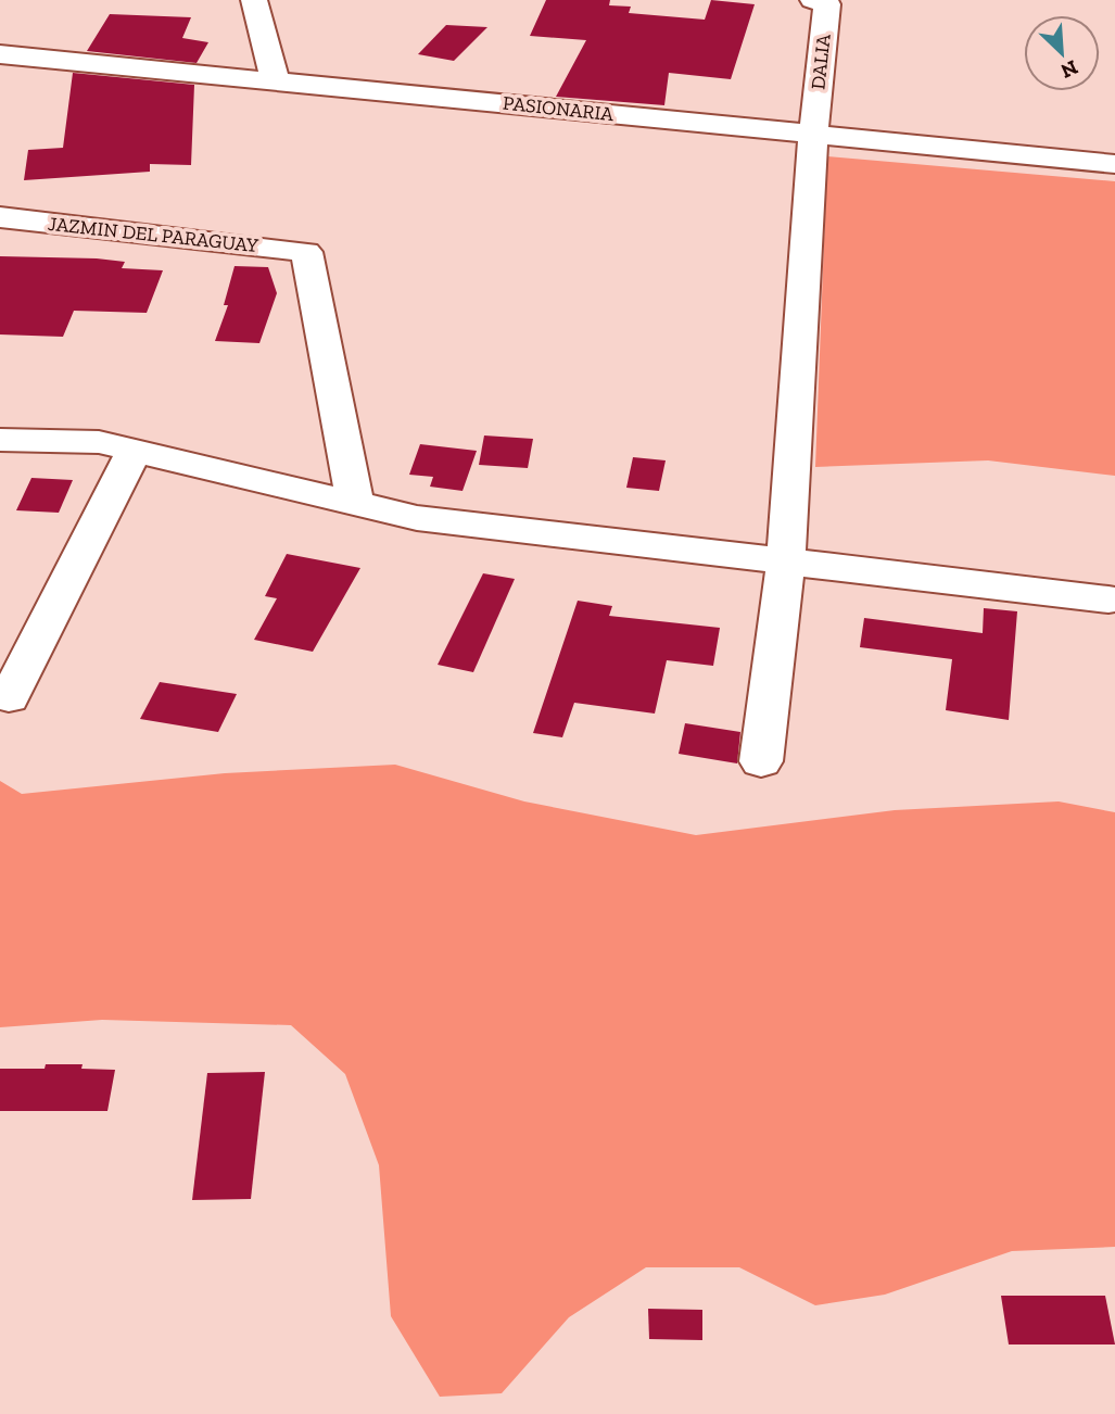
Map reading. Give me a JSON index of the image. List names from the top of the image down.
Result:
{
  "streets": {
    "street": ["DALIA", "PASIONARIA", "JAZMIN DEL PARAGUAY"]
  },
  "crossings": [
    ["DALIA", "PASIONARIA"]
  ],
  "north": "bottom right"
}
